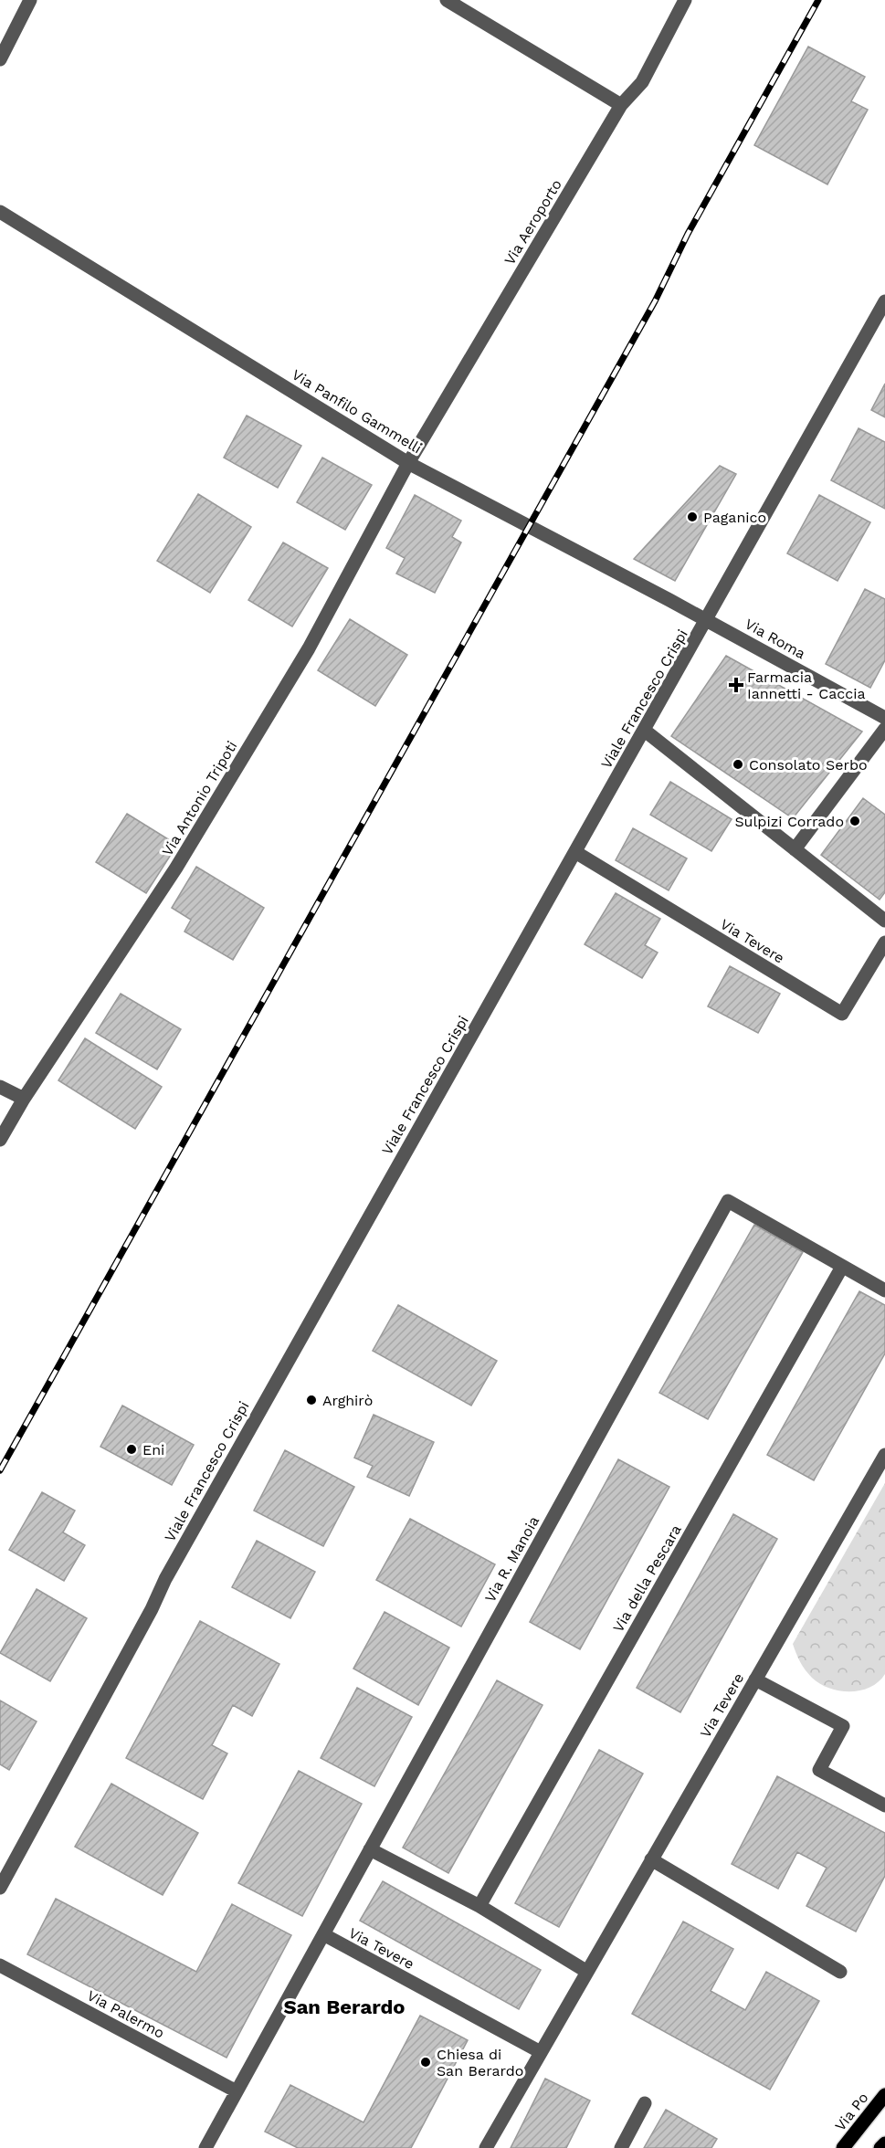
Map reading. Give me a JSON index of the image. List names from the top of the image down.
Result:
{
  "streets": {
    "main road": ["Via Po"],
    "street": [
      "Via Aeroporto",
      "Via Panfilo Gammelli",
      "Via Roma",
      "Viale Francesco Crispi",
      "Via Antonio Tripoti",
      "Via Tevere",
      "Via R. Manoia",
      "Via della Pescara",
      "Via Palermo"
    ]
  },
  "crossings": [
    ["Via Aeroporto", "Via Panfilo Gammelli"],
    ["Via Aeroporto", "Via Antonio Tripoti"],
    ["Via Panfilo Gammelli", "Via Roma"],
    ["Via Panfilo Gammelli", "Viale Francesco Crispi"],
    ["Via Panfilo Gammelli", "Via Antonio Tripoti"],
    ["Via Roma", "Viale Francesco Crispi"],
    ["Viale Francesco Crispi", "Via Tevere"],
    ["Via Tevere", "Via R. Manoia"],
    ["Via R. Manoia", "Via della Pescara"],
    ["Via R. Manoia", "Via Palermo"]
  ],
  "districts": ["San Berardo"],
  "places": {
    "other": [
      "Paganico",
      "Consolato Serbo",
      "Sulpizi Corrado",
      "Arghirò",
      "Eni",
      "Chiesa di San Berardo"
    ],
    "health": ["Farmacia Iannetti - Caccia"]
  }
}
